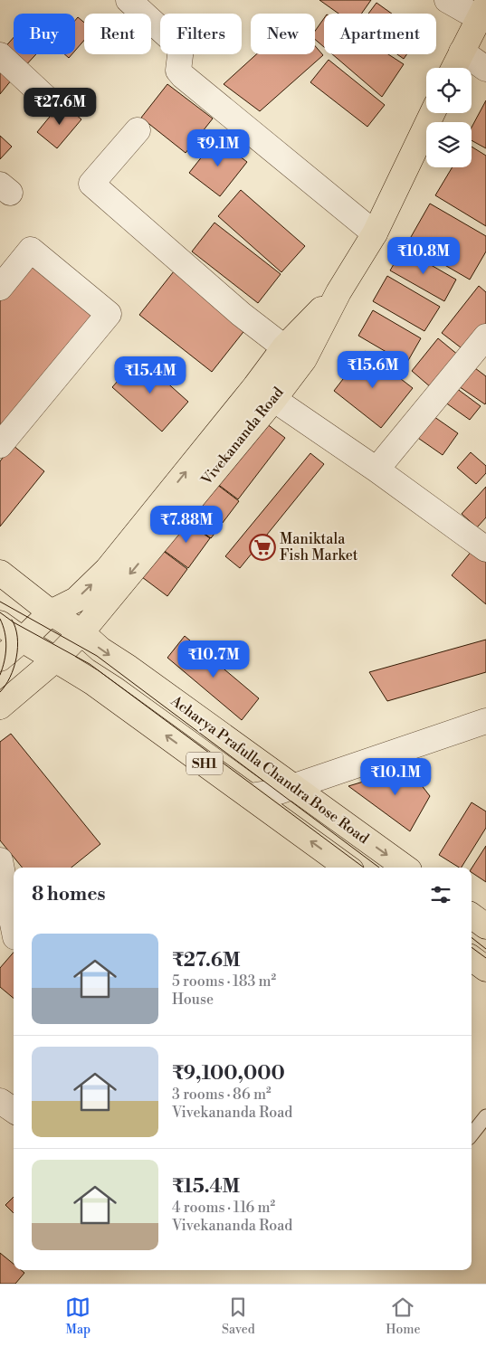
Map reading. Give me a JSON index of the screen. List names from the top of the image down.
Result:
{
  "streets": {
    "main road": ["Vivekananda Road", "SH1", "Acharya Prafulla Chandra Bose Road"]
  },
  "crossings": [
    ["Vivekananda Road", "SH1"],
    ["Vivekananda Road", "Acharya Prafulla Chandra Bose Road"]
  ],
  "places": {
    "supermarket": ["Maniktala Fish Market"]
  },
  "page": {
    "chip": [
      "Buy",
      "Rent",
      "Filters",
      "New",
      "Apartment"
    ],
    "price": [
      "₹27.6M",
      "₹9.1M",
      "₹10.8M",
      "₹15.6M",
      "₹15.4M",
      "₹7.88M",
      "₹10.7M",
      "₹10.1M"
    ],
    "heading": "8 homes",
    "list": [
      {
        "name": "₹27.6M",
        "note": "5 rooms · 183 m² · House"
      },
      {
        "name": "₹9,100,000",
        "note": "3 rooms · 86 m² · Vivekananda Road"
      },
      {
        "name": "₹15.4M",
        "note": "4 rooms · 116 m² · Vivekananda Road"
      }
    ],
    "tabs": ["Map", "Saved", "Home"]
  }
}
